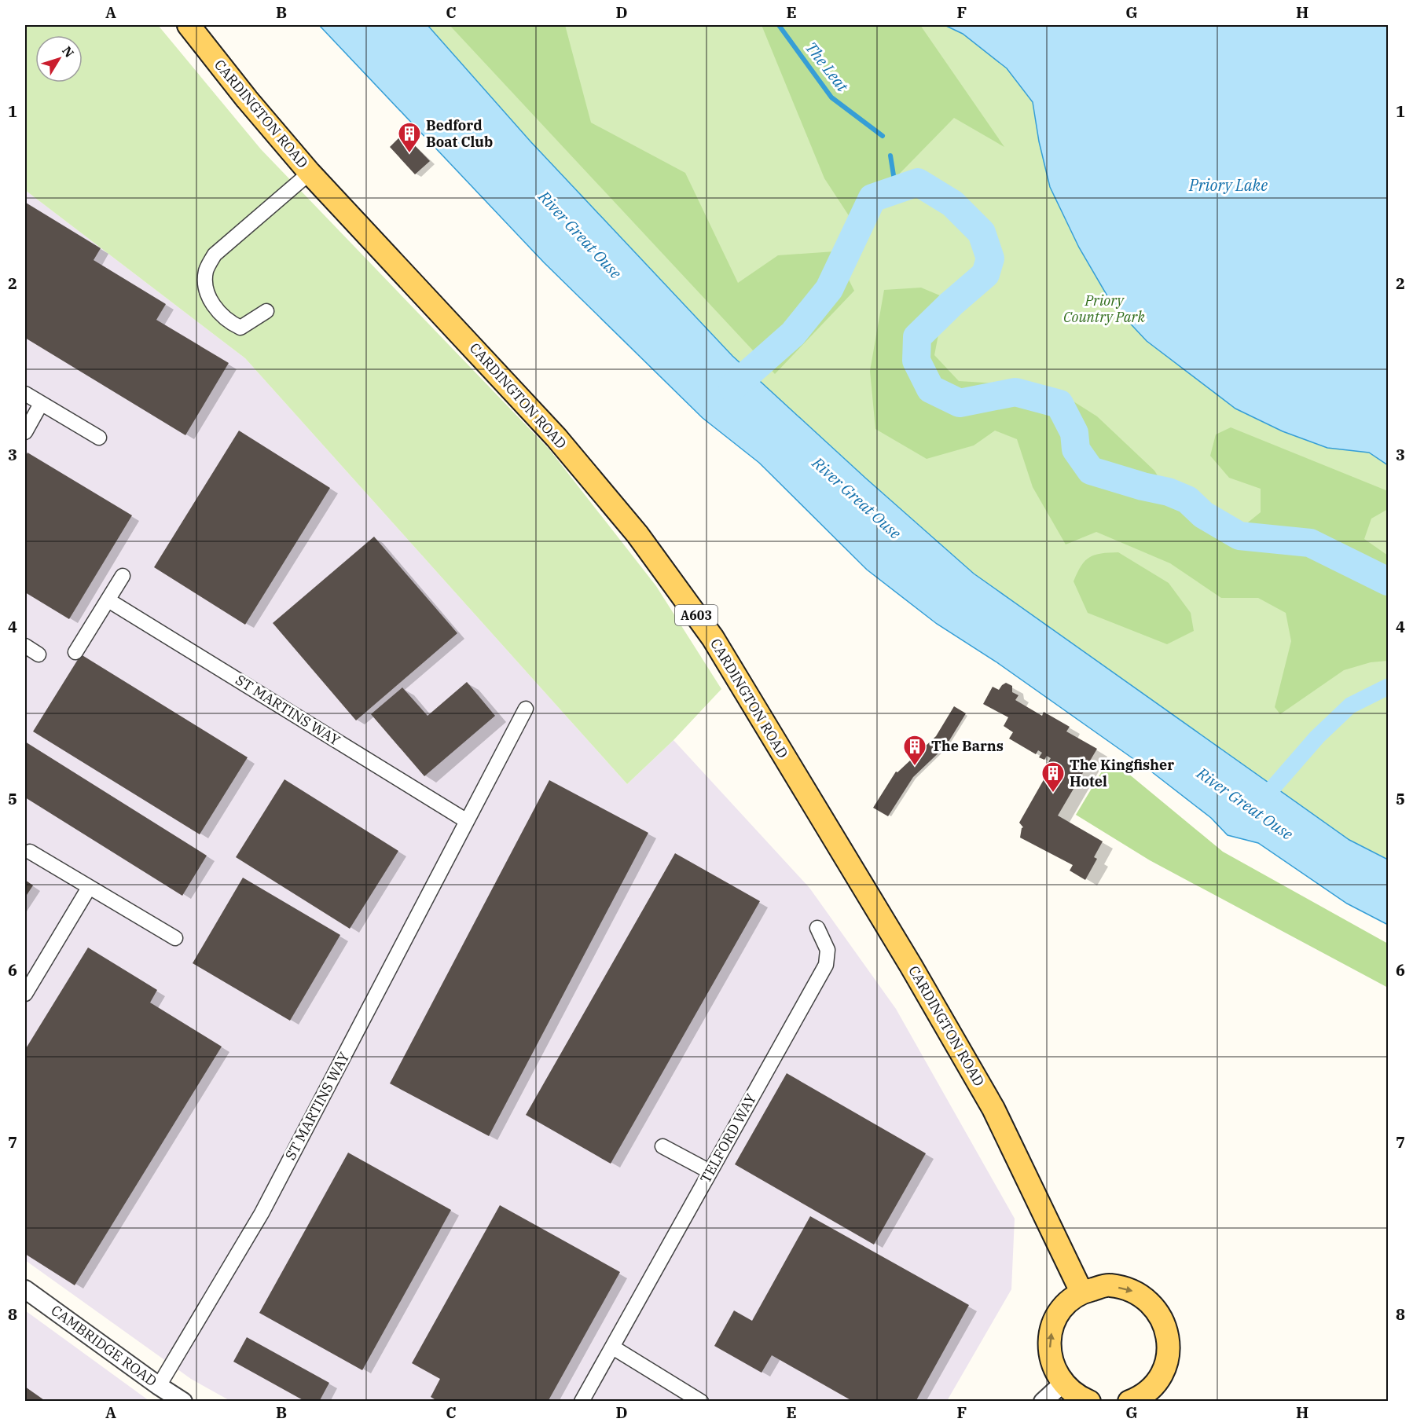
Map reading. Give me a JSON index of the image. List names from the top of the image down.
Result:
{
  "streets": {
    "main road": ["CARDINGTON ROAD", "A603"],
    "street": ["ST MARTINS WAY", "TELFORD WAY", "CAMBRIDGE ROAD"]
  },
  "crossings": [
    ["ST MARTINS WAY", "CAMBRIDGE ROAD"]
  ],
  "water": ["The Leat", "Priory Lake", "River Great Ouse"],
  "parks": ["Priory Country Park"],
  "places": {
    "building": ["Bedford Boat Club", "The Barns", "The Kingfisher Hotel"]
  },
  "north": "top right",
  "grid": {
    "columns": [
      "A",
      "B",
      "C",
      "D",
      "E",
      "F",
      "G",
      "H"
    ],
    "rows": [
      "1",
      "2",
      "3",
      "4",
      "5",
      "6",
      "7",
      "8"
    ]
  }
}
